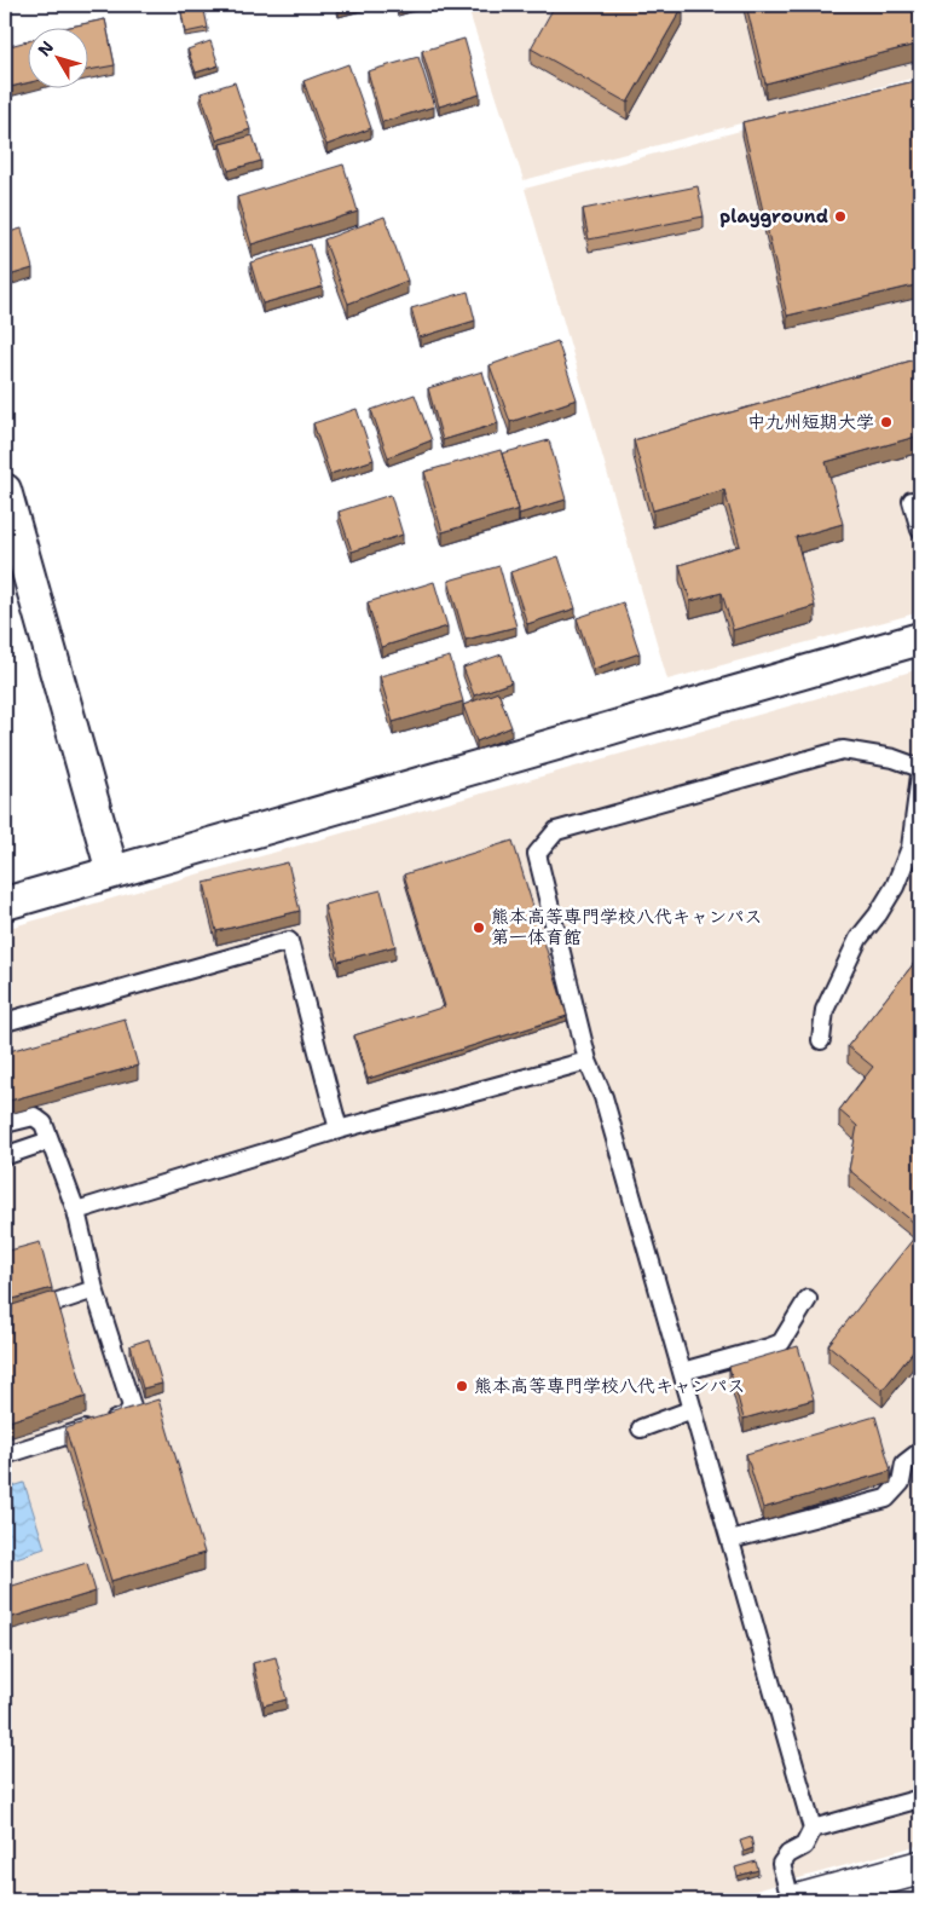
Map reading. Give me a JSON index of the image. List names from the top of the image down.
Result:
{
  "places": [
    "playground",
    "中九州短期大学",
    "熊本高等専門学校八代キャンパス 第一体育館",
    "熊本高等専門学校八代キャンパス"
  ],
  "north": "top left"
}
